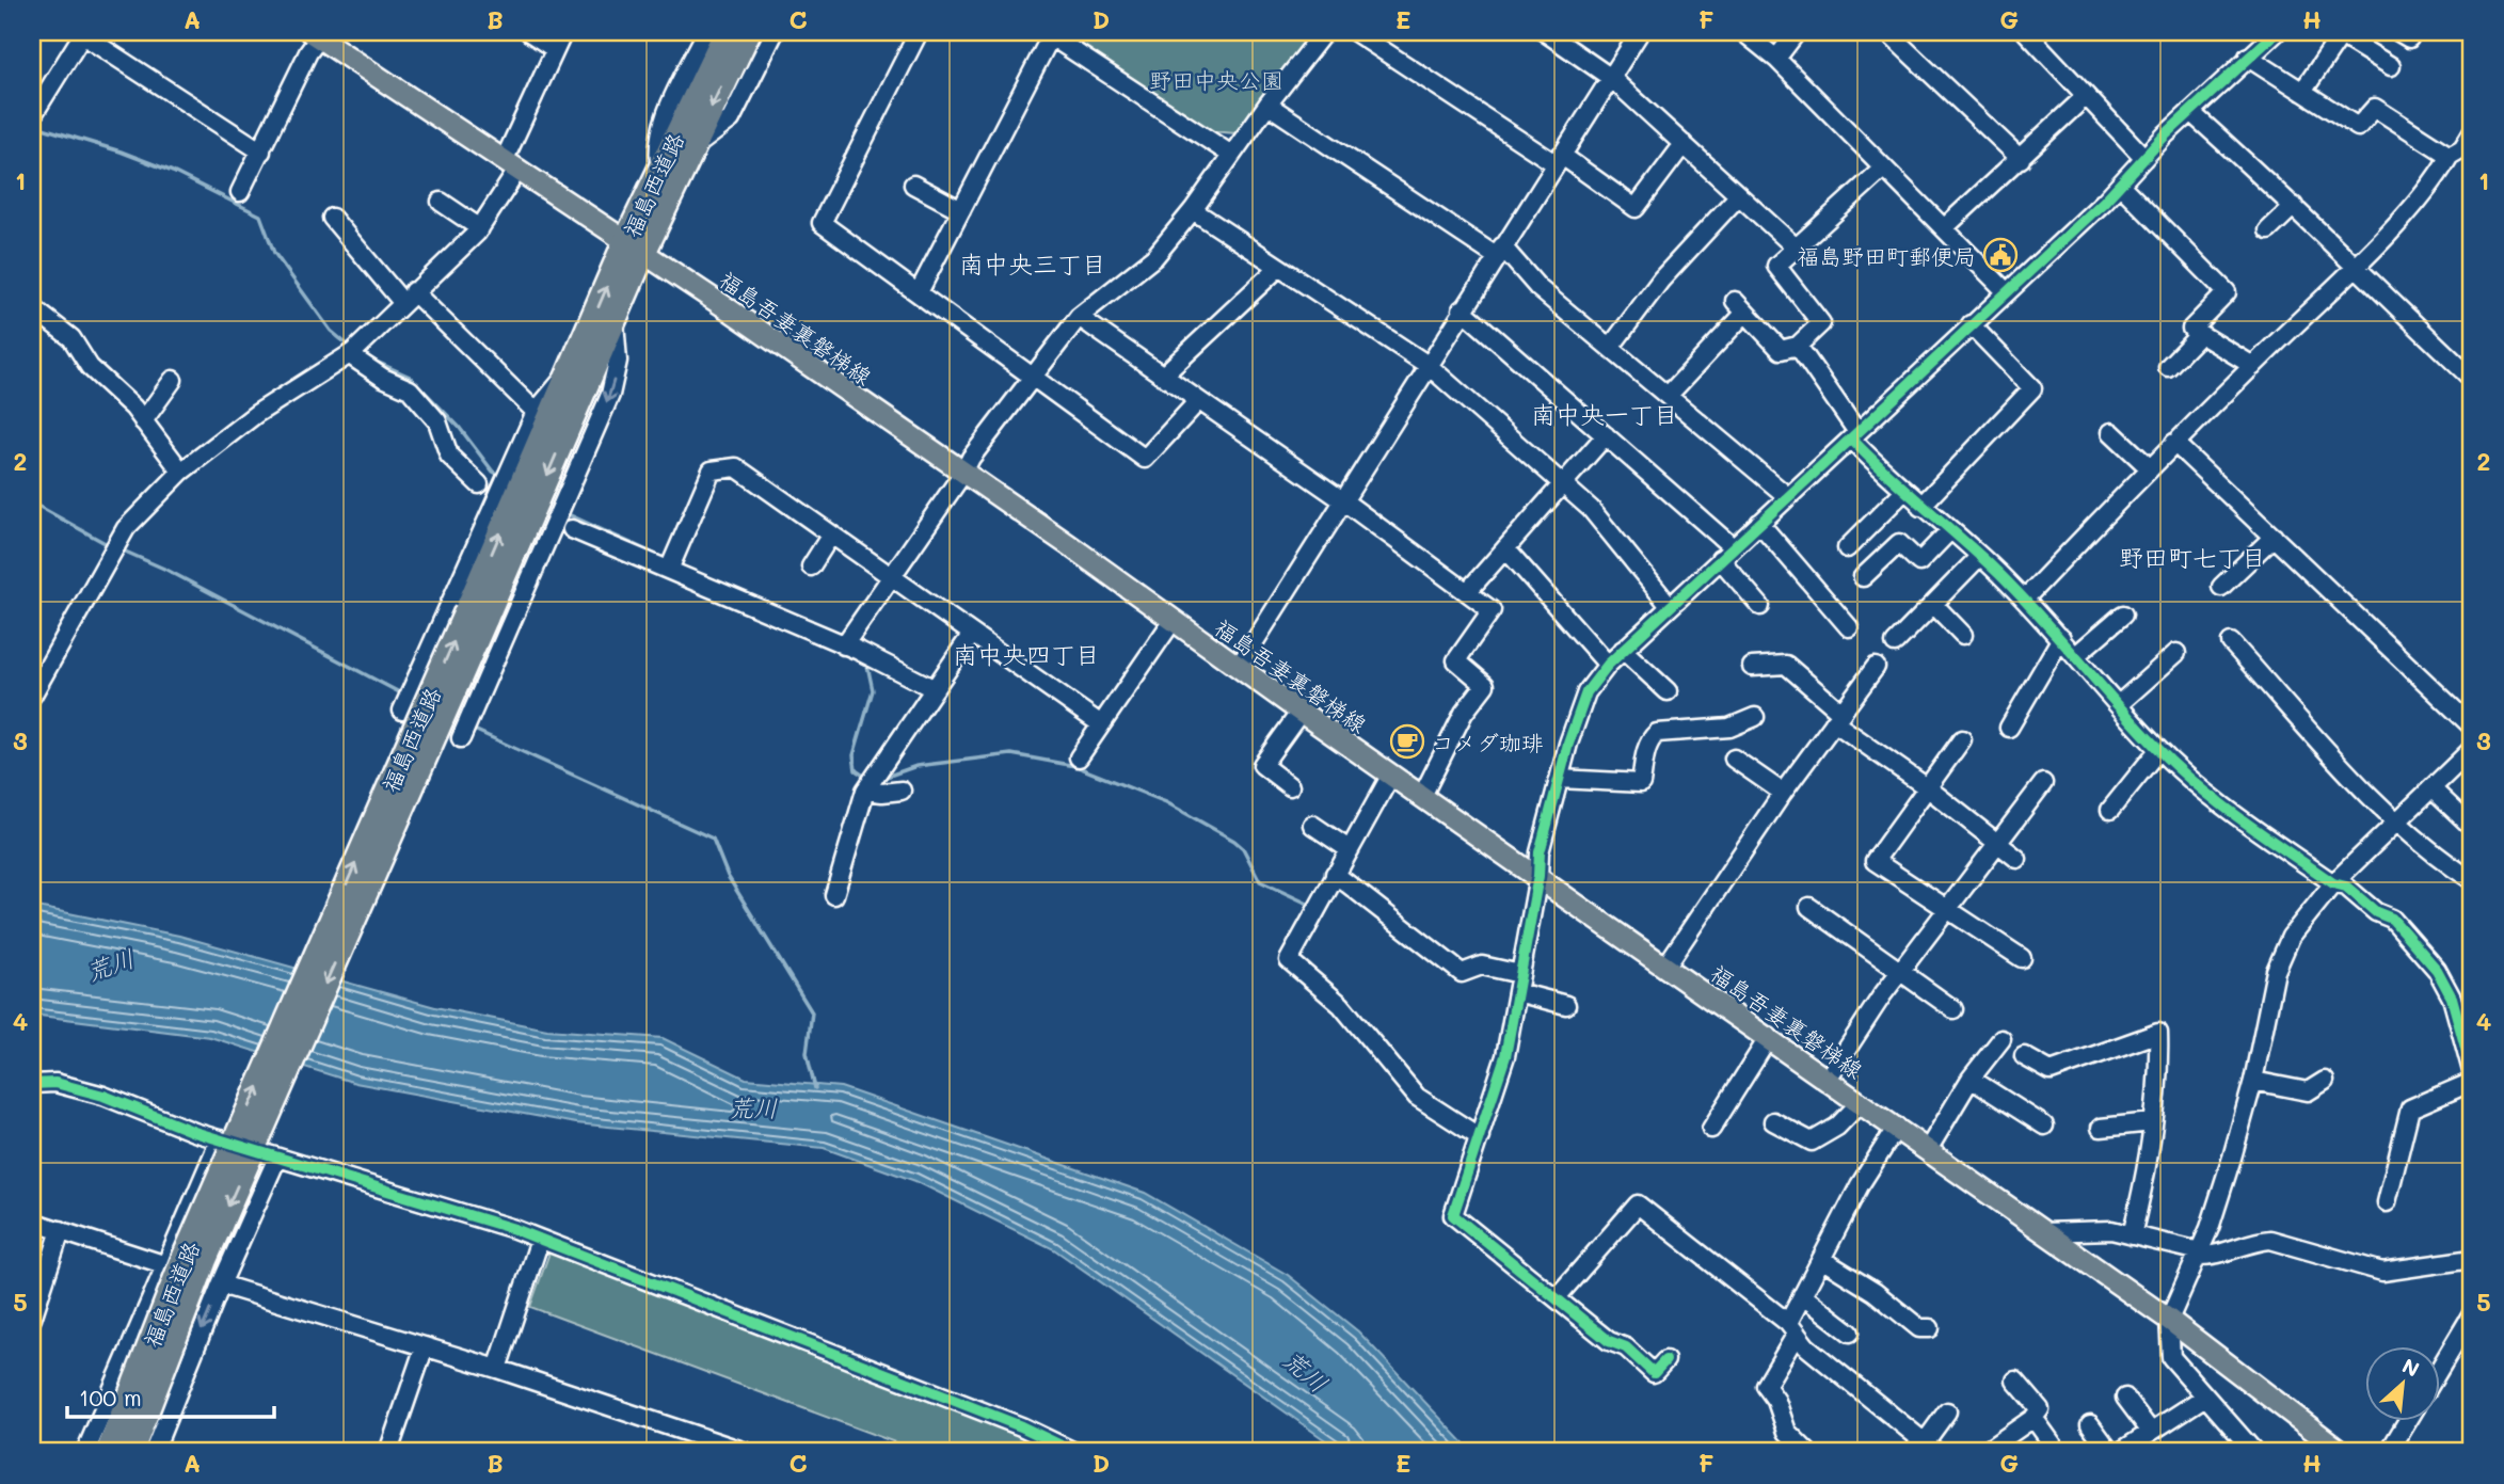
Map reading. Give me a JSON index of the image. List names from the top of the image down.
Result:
{
  "streets": {
    "highway": ["福島西道路"],
    "main road": ["福島吾妻裏磐梯線"]
  },
  "crossings": [
    ["福島西道路", "福島吾妻裏磐梯線"]
  ],
  "districts": [
    "南中央三丁目",
    "南中央一丁目",
    "野田町七丁目",
    "南中央四丁目"
  ],
  "water": ["荒川"],
  "parks": ["野田中央公園"],
  "places": {
    "public building": ["福島野田町郵便局"],
    "cafe": ["コメダ珈琲"]
  },
  "scale_bar": "100 m",
  "north": "top right",
  "grid": {
    "columns": [
      "A",
      "B",
      "C",
      "D",
      "E",
      "F",
      "G",
      "H"
    ],
    "rows": [
      "1",
      "2",
      "3",
      "4",
      "5"
    ]
  }
}
